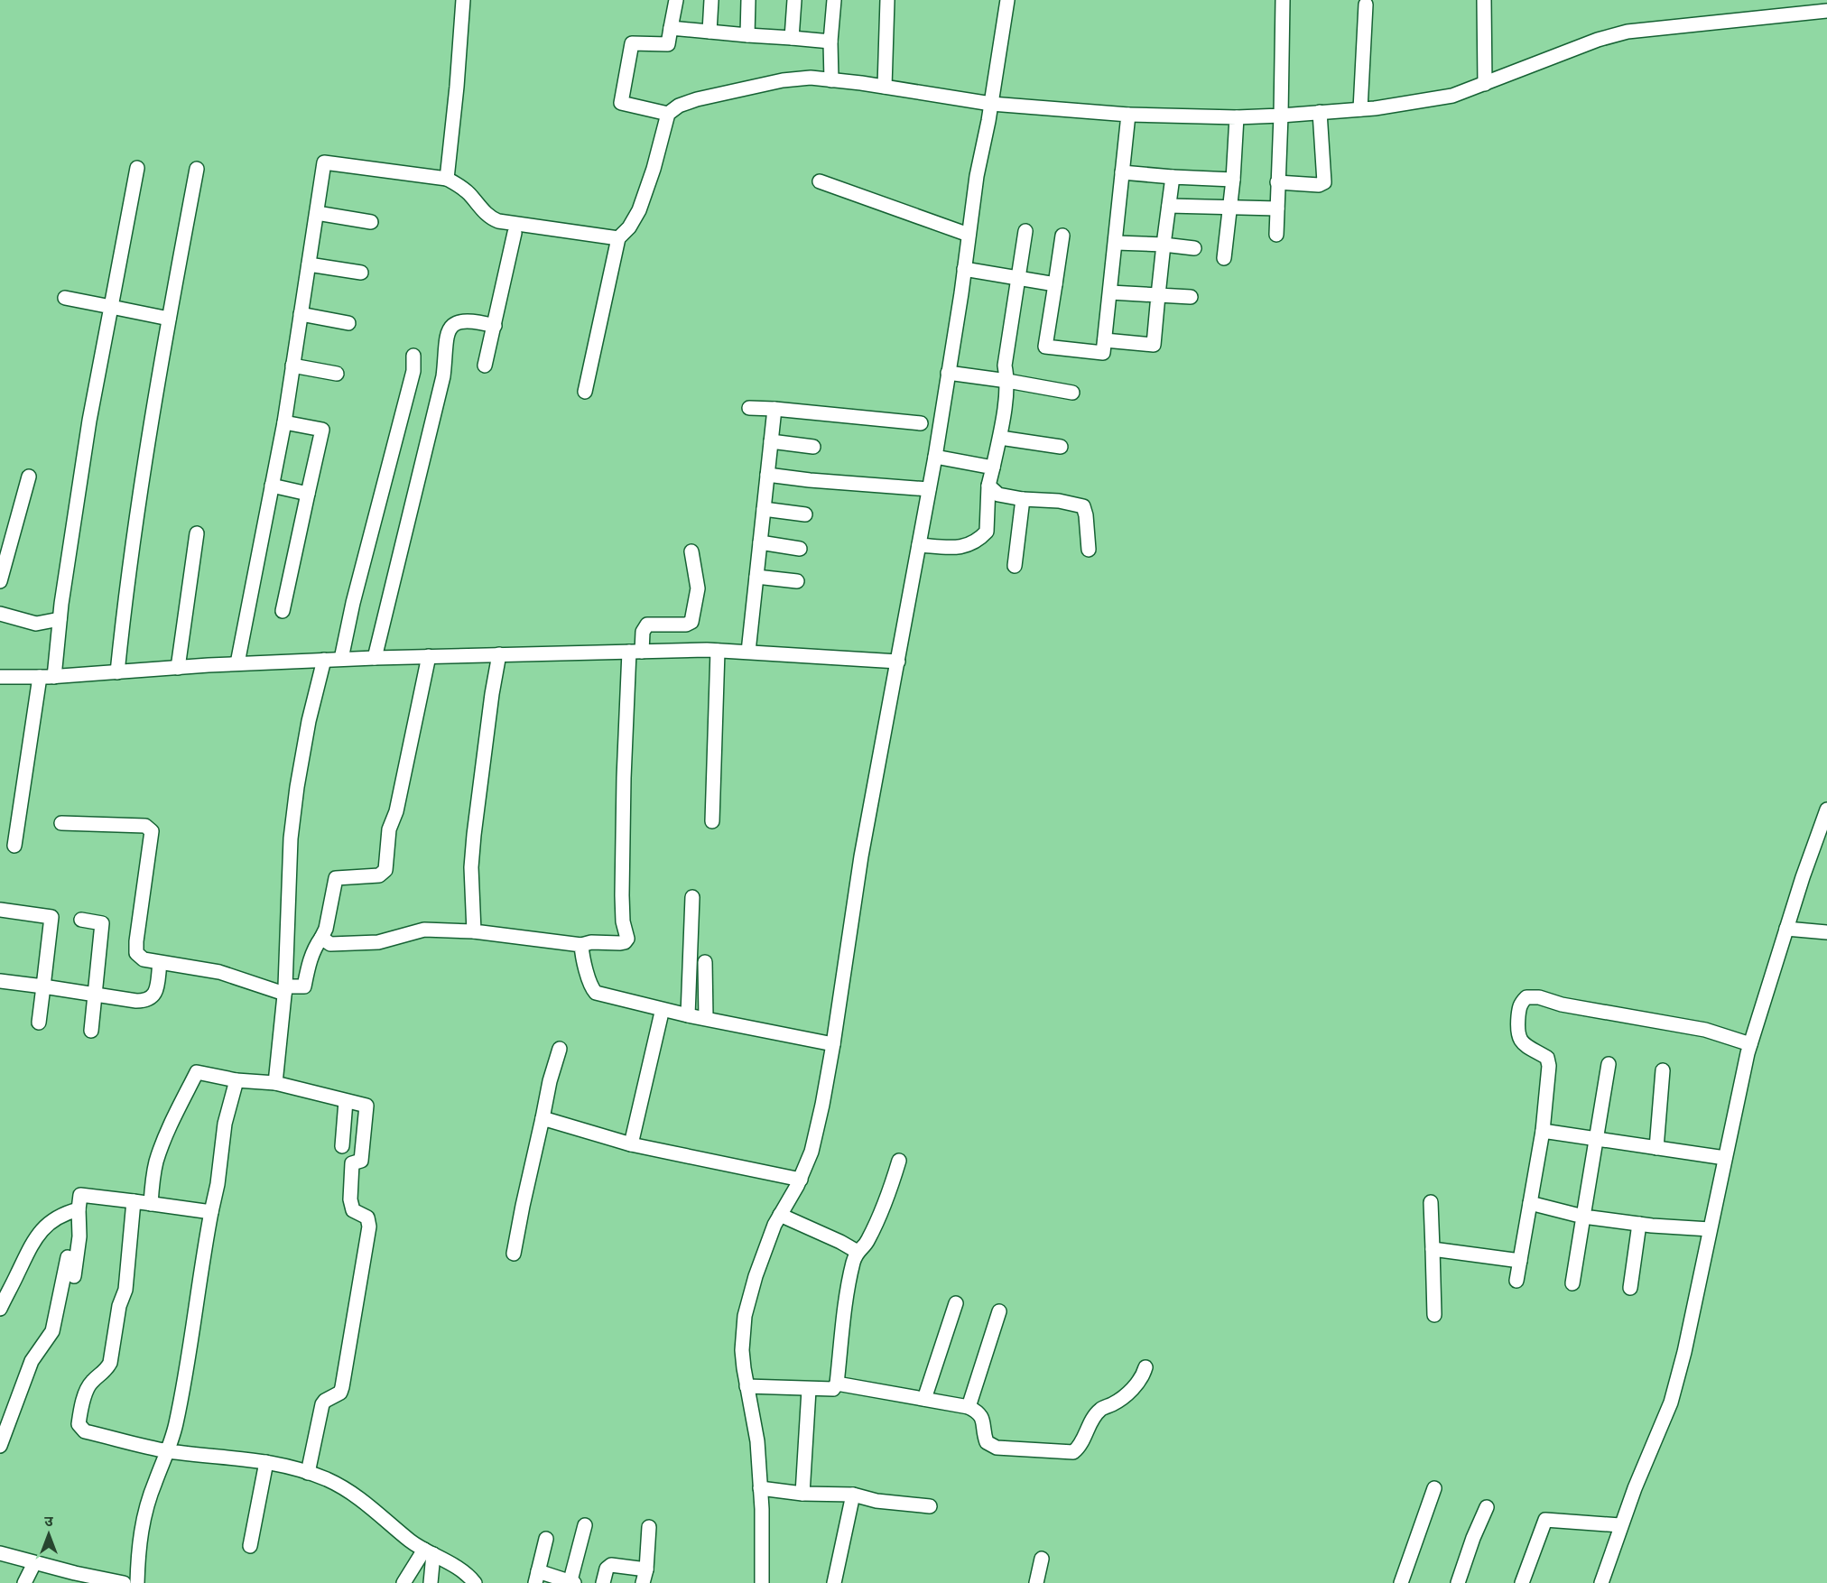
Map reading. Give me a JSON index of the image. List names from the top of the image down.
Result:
{
  "north": "top"
}
